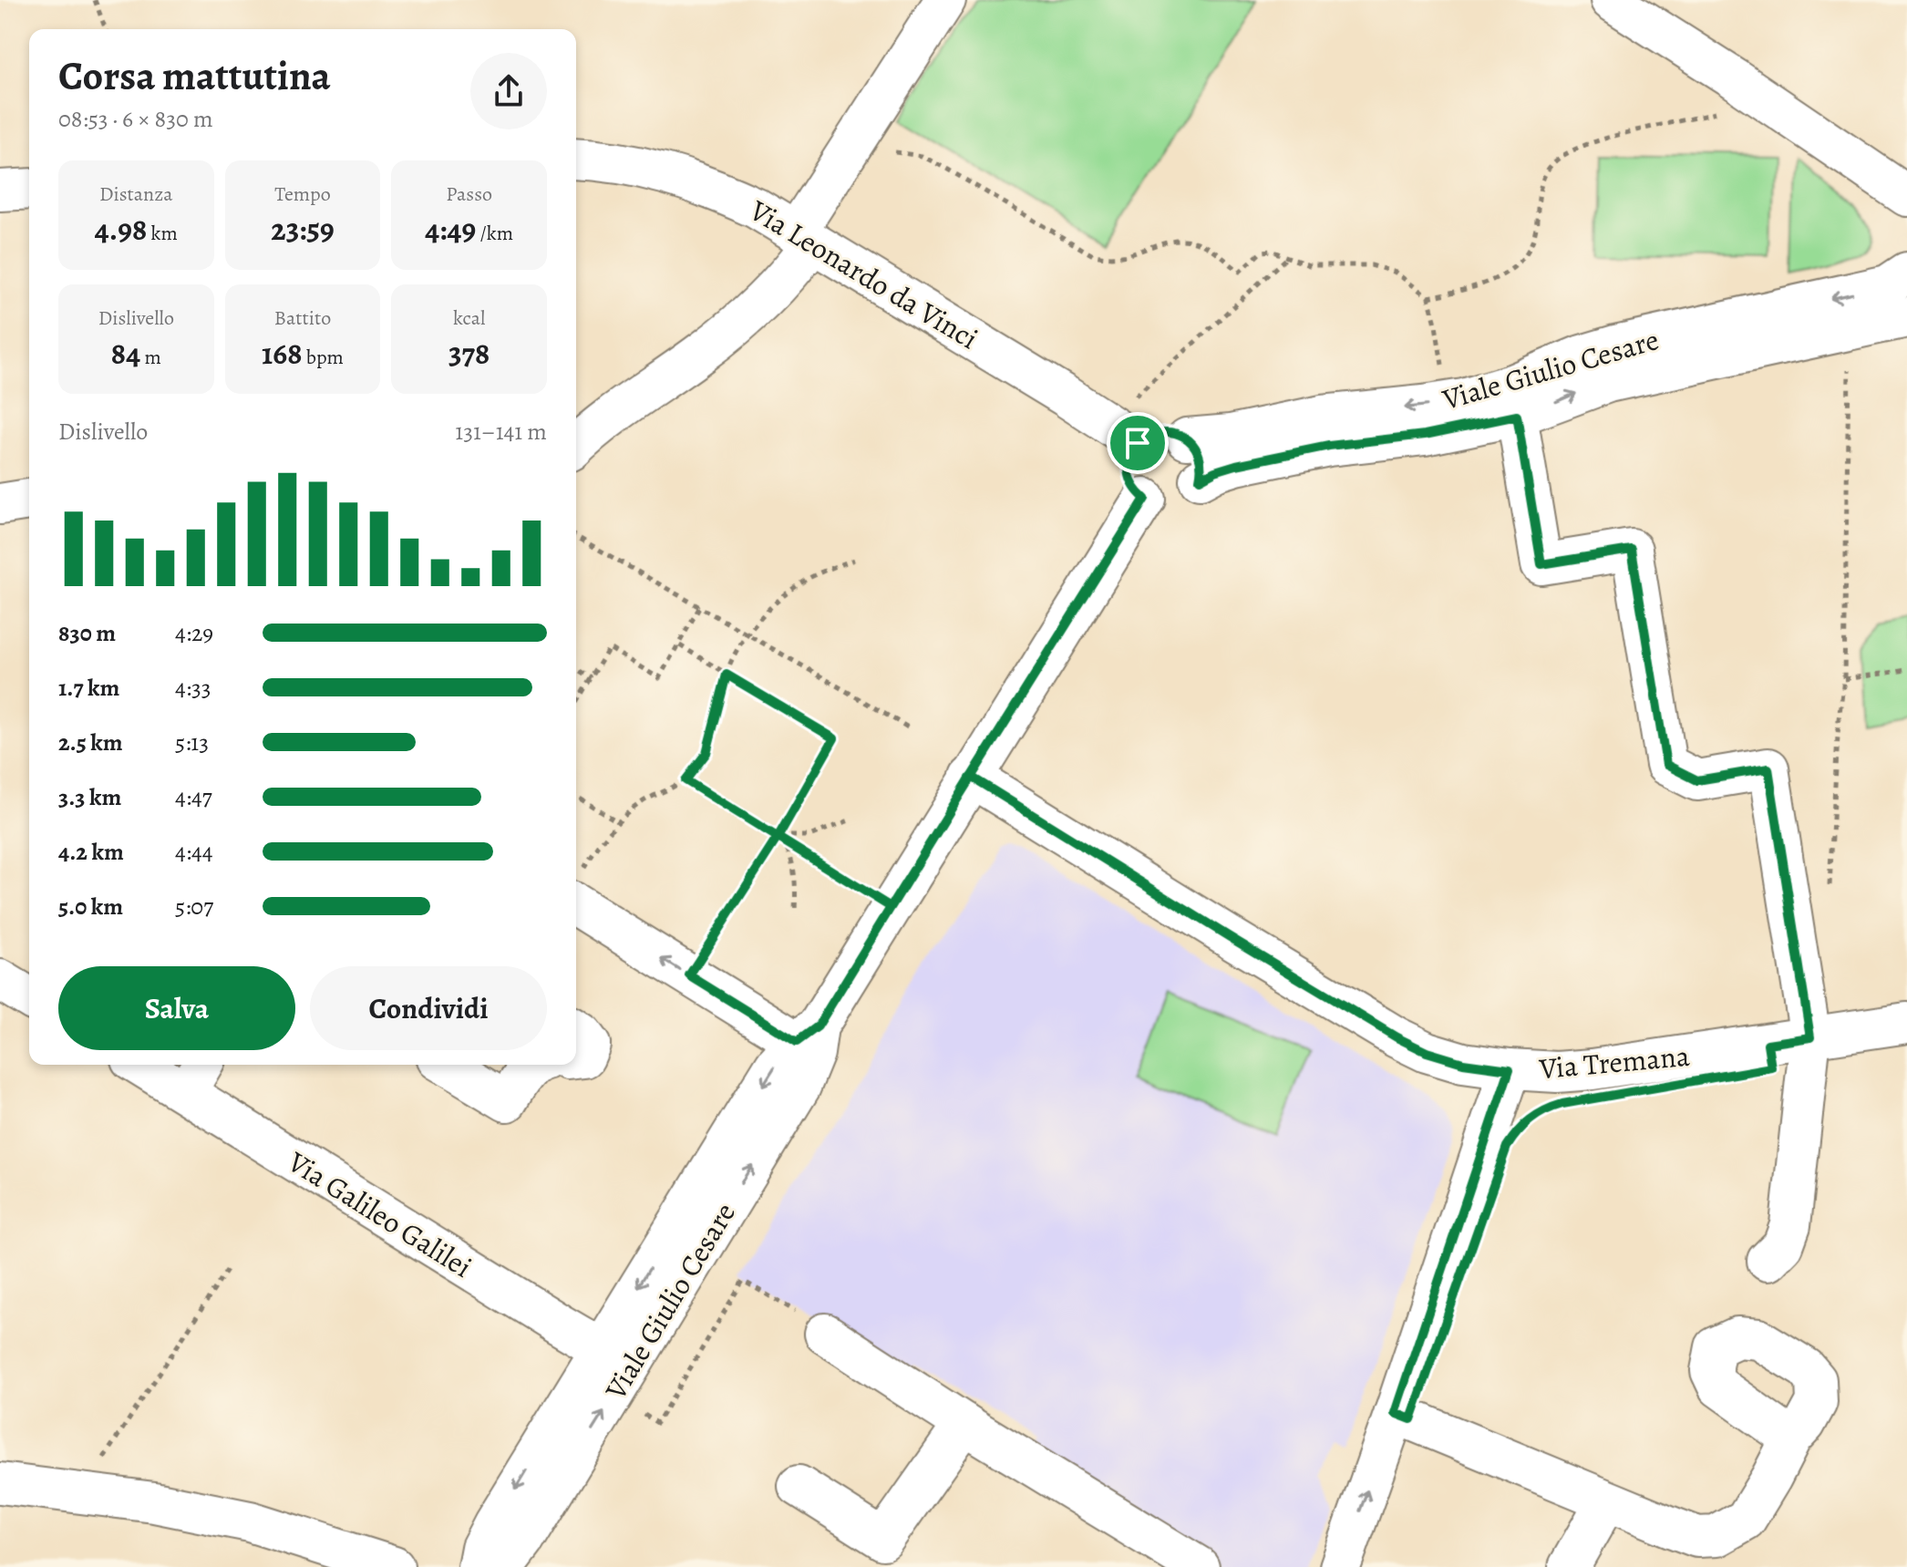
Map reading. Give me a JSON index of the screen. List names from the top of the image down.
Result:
{
  "streets": {
    "street": [
      "Via Leonardo da Vinci",
      "Viale Giulio Cesare",
      "Via Tremana",
      "Via Galileo Galilei"
    ]
  },
  "crossings": [
    ["Via Leonardo da Vinci", "Viale Giulio Cesare"],
    ["Viale Giulio Cesare", "Via Tremana"],
    ["Viale Giulio Cesare", "Via Galileo Galilei"]
  ],
  "page": {
    "heading": ["Corsa mattutina", "08:53 · 6 × 830 m"],
    "stats": [
      ["Distanza", "4.98 km"],
      ["Tempo", "23:59"],
      ["Passo", "4:49 /km"],
      ["Dislivello", "84 m"],
      ["Battito", "168 bpm"],
      ["kcal", "378"]
    ],
    "chart": ["Dislivello", "131–141 m"],
    "list": [
      {
        "name": "830 m",
        "note": "4:29"
      },
      {
        "name": "1.7 km",
        "note": "4:33"
      },
      {
        "name": "2.5 km",
        "note": "5:13"
      },
      {
        "name": "3.3 km",
        "note": "4:47"
      },
      {
        "name": "4.2 km",
        "note": "4:44"
      },
      {
        "name": "5.0 km",
        "note": "5:07"
      }
    ],
    "buttons": ["Salva", "Condividi"]
  }
}
